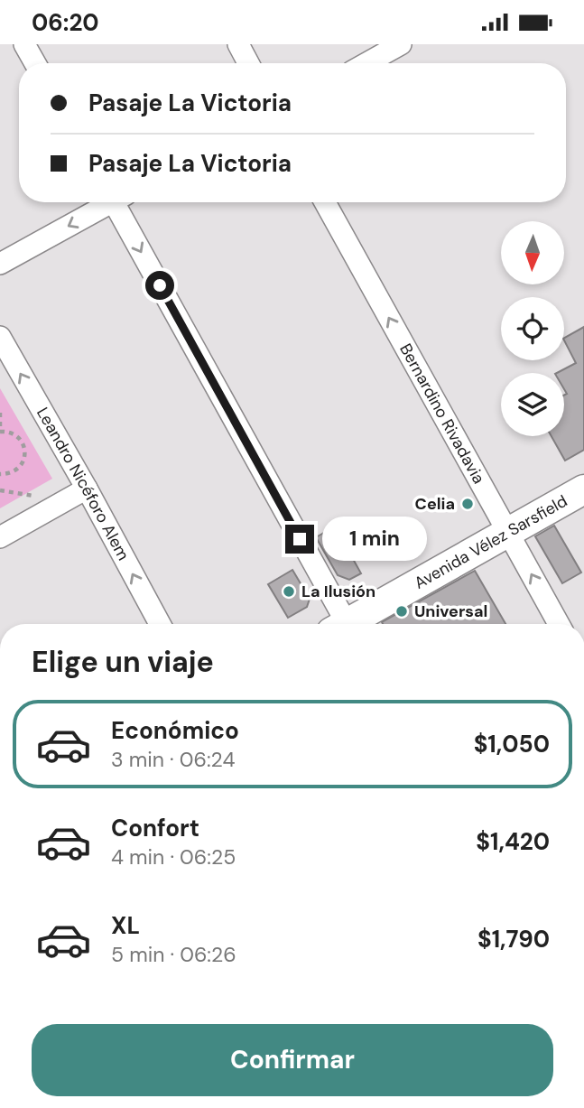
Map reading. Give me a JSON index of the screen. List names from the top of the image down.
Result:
{
  "streets": {
    "main road": ["Avenida Vélez Sarsfield"],
    "street": ["Bernardino Rivadavia", "Leandro Nicéforo Alem"]
  },
  "crossings": [
    ["Bernardino Rivadavia", "Avenida Vélez Sarsfield"]
  ],
  "one_way": ["Bernardino Rivadavia"],
  "places": ["Celia", "La Ilusión", "Universal"],
  "north": "bottom",
  "page": {
    "status": "06:20",
    "banner": ["Pasaje La Victoria", "Pasaje La Victoria"],
    "bubble": "1 min",
    "heading": "Elige un viaje",
    "list": [
      {
        "name": "Económico",
        "note": "3 min · 06:24",
        "value": "$1,050"
      },
      {
        "name": "Confort",
        "note": "4 min · 06:25",
        "value": "$1,420"
      },
      {
        "name": "XL",
        "note": "5 min · 06:26",
        "value": "$1,790"
      }
    ],
    "buttons": "Confirmar"
  }
}
